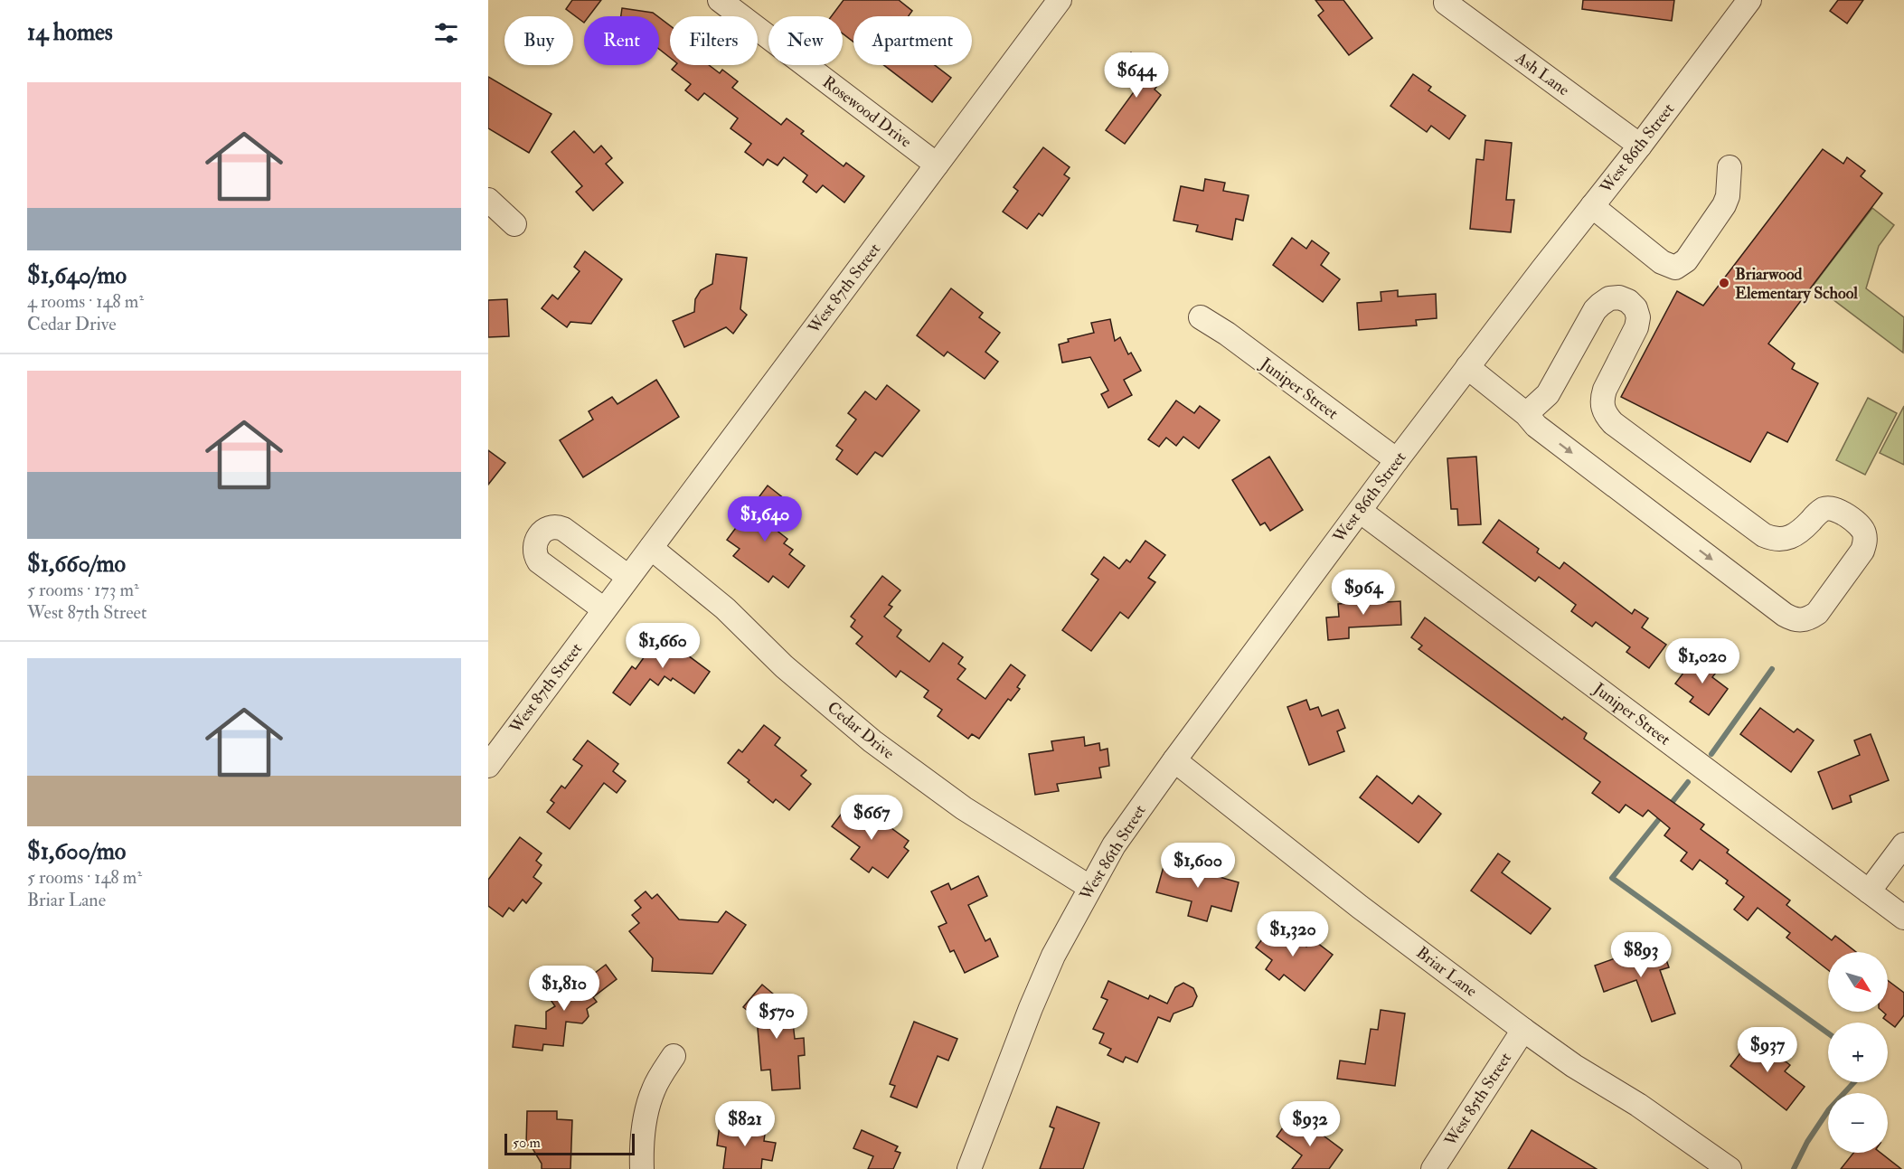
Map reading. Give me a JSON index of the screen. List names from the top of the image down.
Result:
{
  "streets": {
    "street": [
      "Ash Lane",
      "Rosewood Drive",
      "West 86th Street",
      "West 87th Street",
      "Juniper Street",
      "Cedar Drive",
      "Briar Lane",
      "West 85th Street"
    ]
  },
  "crossings": [
    ["Ash Lane", "West 86th Street"],
    ["Rosewood Drive", "West 87th Street"],
    ["West 86th Street", "Juniper Street"],
    ["West 86th Street", "Cedar Drive"],
    ["West 86th Street", "Briar Lane"],
    ["West 87th Street", "Cedar Drive"],
    ["Briar Lane", "West 85th Street"]
  ],
  "places": ["Briarwood Elementary School"],
  "scale_bar": "50 m",
  "north": "bottom right",
  "page": {
    "heading": "14 homes",
    "chip": [
      "Buy",
      "Rent",
      "Filters",
      "New",
      "Apartment"
    ],
    "price": [
      "$644",
      "$1,640",
      "$964",
      "$1,660",
      "$1,020",
      "$667",
      "$1,600",
      "$1,320",
      "$893",
      "$1,810",
      "$570",
      "$937",
      "$821",
      "$932"
    ],
    "list": [
      {
        "name": "$1,640/mo",
        "note": "4 rooms · 148 m² · Cedar Drive"
      },
      {
        "name": "$1,660/mo",
        "note": "5 rooms · 173 m² · West 87th Street"
      },
      {
        "name": "$1,600/mo",
        "note": "5 rooms · 148 m² · Briar Lane"
      }
    ],
    "map_buttons": ["+", "−"],
    "scale": "50 m"
  }
}
